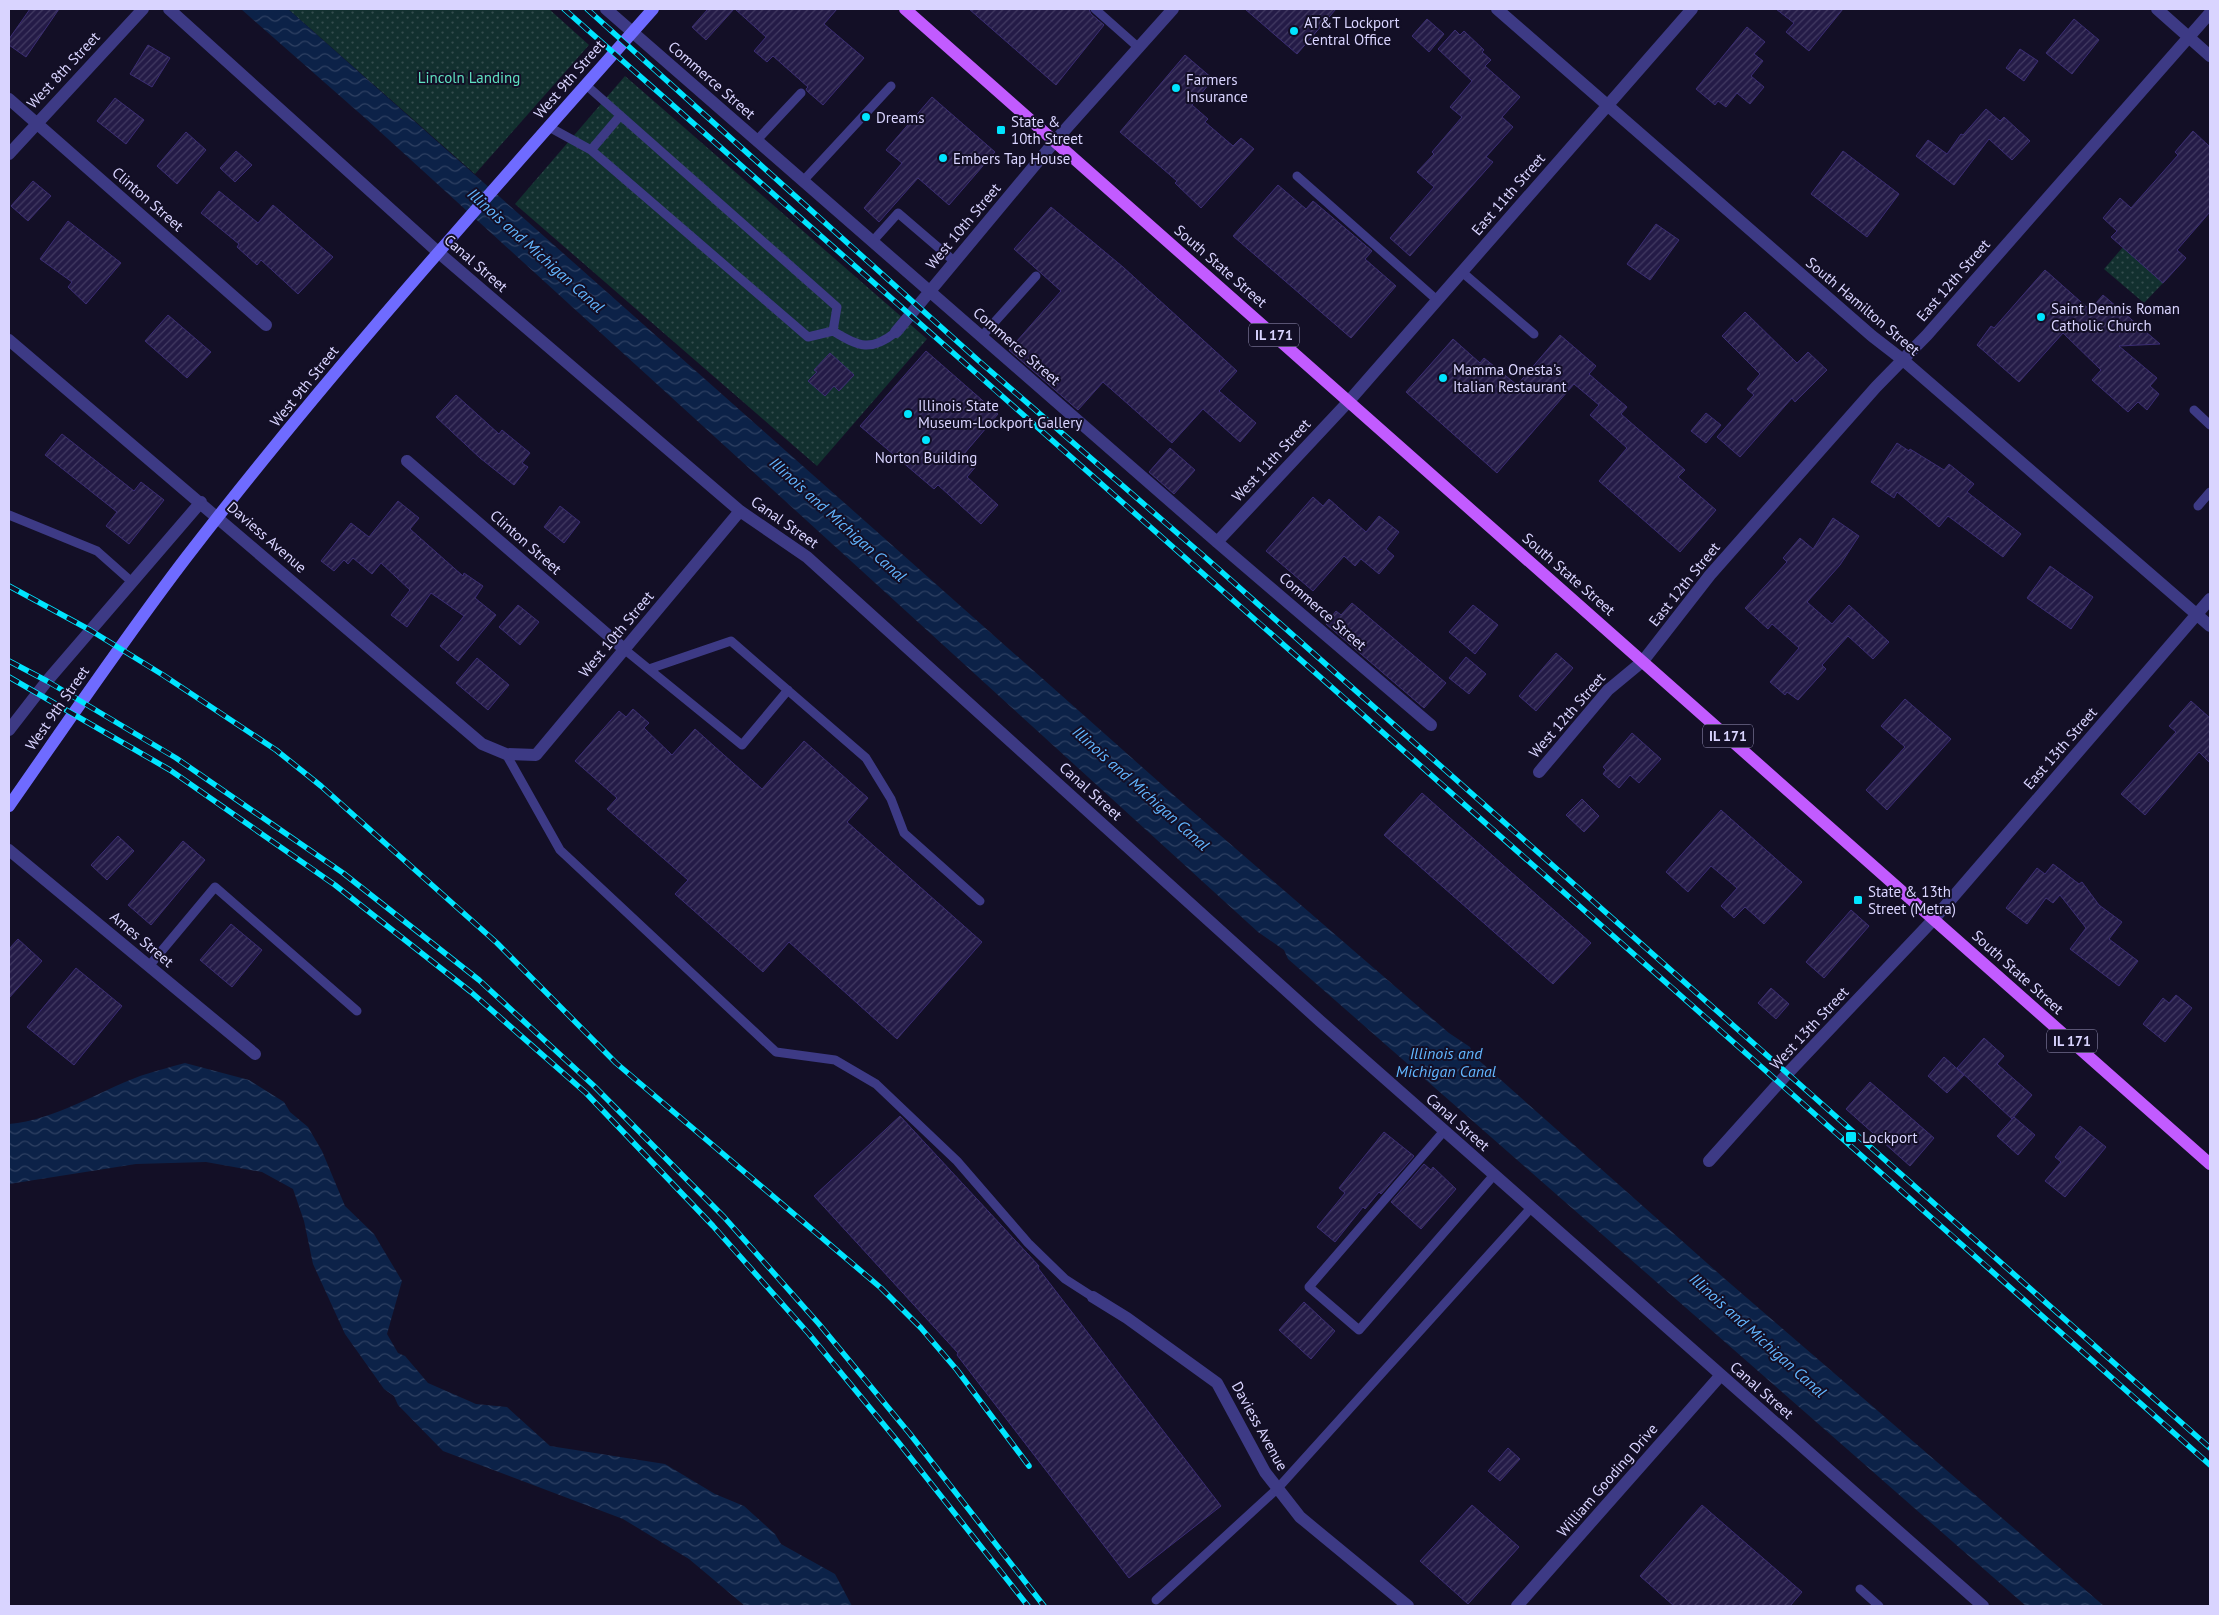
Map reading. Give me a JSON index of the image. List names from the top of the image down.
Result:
{
  "streets": {
    "main road": ["West 9th Street", "South State Street", "IL 171"],
    "street": [
      "West 8th Street",
      "Commerce Street",
      "East 11th Street",
      "Clinton Street",
      "West 10th Street",
      "Canal Street",
      "East 12th Street",
      "South Hamilton Street",
      "West 11th Street",
      "Daviess Avenue",
      "West 12th Street",
      "East 13th Street",
      "Ames Street",
      "West 13th Street",
      "William Gooding Drive"
    ]
  },
  "crossings": [
    ["West 8th Street", "Clinton Street"],
    ["West 9th Street", "Commerce Street"],
    ["West 9th Street", "Canal Street"],
    ["West 9th Street", "Daviess Avenue"],
    ["Commerce Street", "West 10th Street"],
    ["Commerce Street", "West 11th Street"],
    ["East 11th Street", "South State Street"],
    ["East 11th Street", "South Hamilton Street"],
    ["East 11th Street", "West 11th Street"],
    ["Clinton Street", "West 10th Street"],
    ["West 10th Street", "Canal Street"],
    ["West 10th Street", "South State Street"],
    ["West 10th Street", "Daviess Avenue"],
    ["Canal Street", "William Gooding Drive"],
    ["South State Street", "East 12th Street"],
    ["South State Street", "West 11th Street"],
    ["South State Street", "West 12th Street"],
    ["South State Street", "East 13th Street"],
    ["South State Street", "West 13th Street"],
    ["East 12th Street", "South Hamilton Street"],
    ["East 12th Street", "West 12th Street"],
    ["South Hamilton Street", "East 13th Street"],
    ["East 13th Street", "West 13th Street"]
  ],
  "water": ["Illinois and Michigan Canal"],
  "parks": ["Lincoln Landing"],
  "places": {
    "other": [
      "AT&T Lockport Central Office",
      "Farmers Insurance",
      "Dreams",
      "Embers Tap House",
      "Saint Dennis Roman Catholic Church",
      "Mamma Onesta's Italian Restaurant",
      "Illinois State Museum-Lockport Gallery",
      "Norton Building"
    ],
    "transit": ["State & 10th Street", "State & 13th Street (Metra)", "Lockport"]
  }
}
